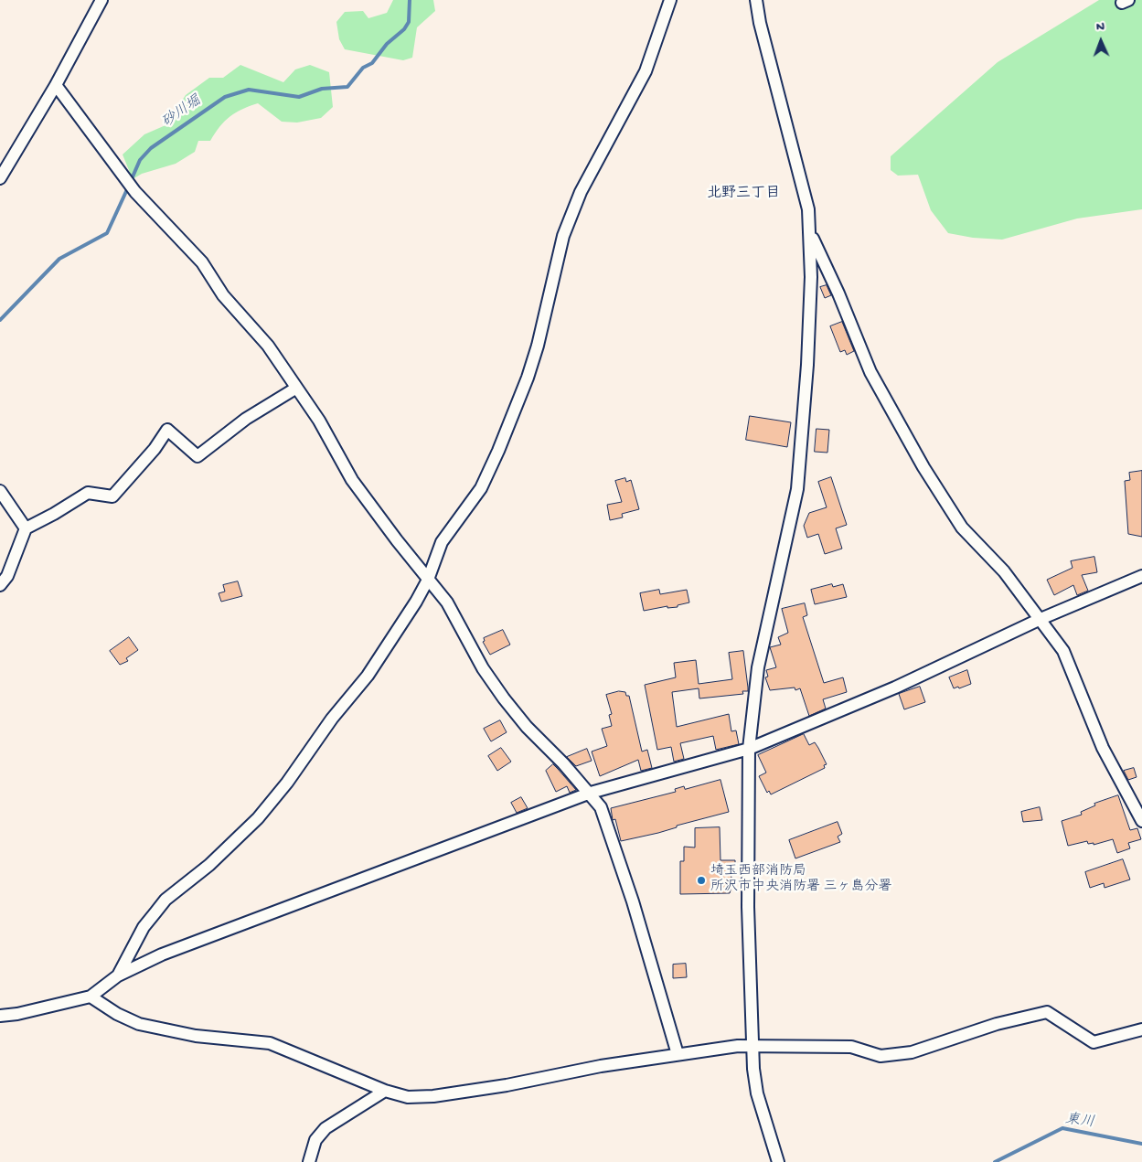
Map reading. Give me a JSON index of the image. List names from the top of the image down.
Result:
{
  "districts": ["北野三丁目"],
  "water": ["砂川堀", "東川"],
  "places": ["埼玉西部消防局 所沢市中央消防署 三ヶ島分署"],
  "north": "top"
}
